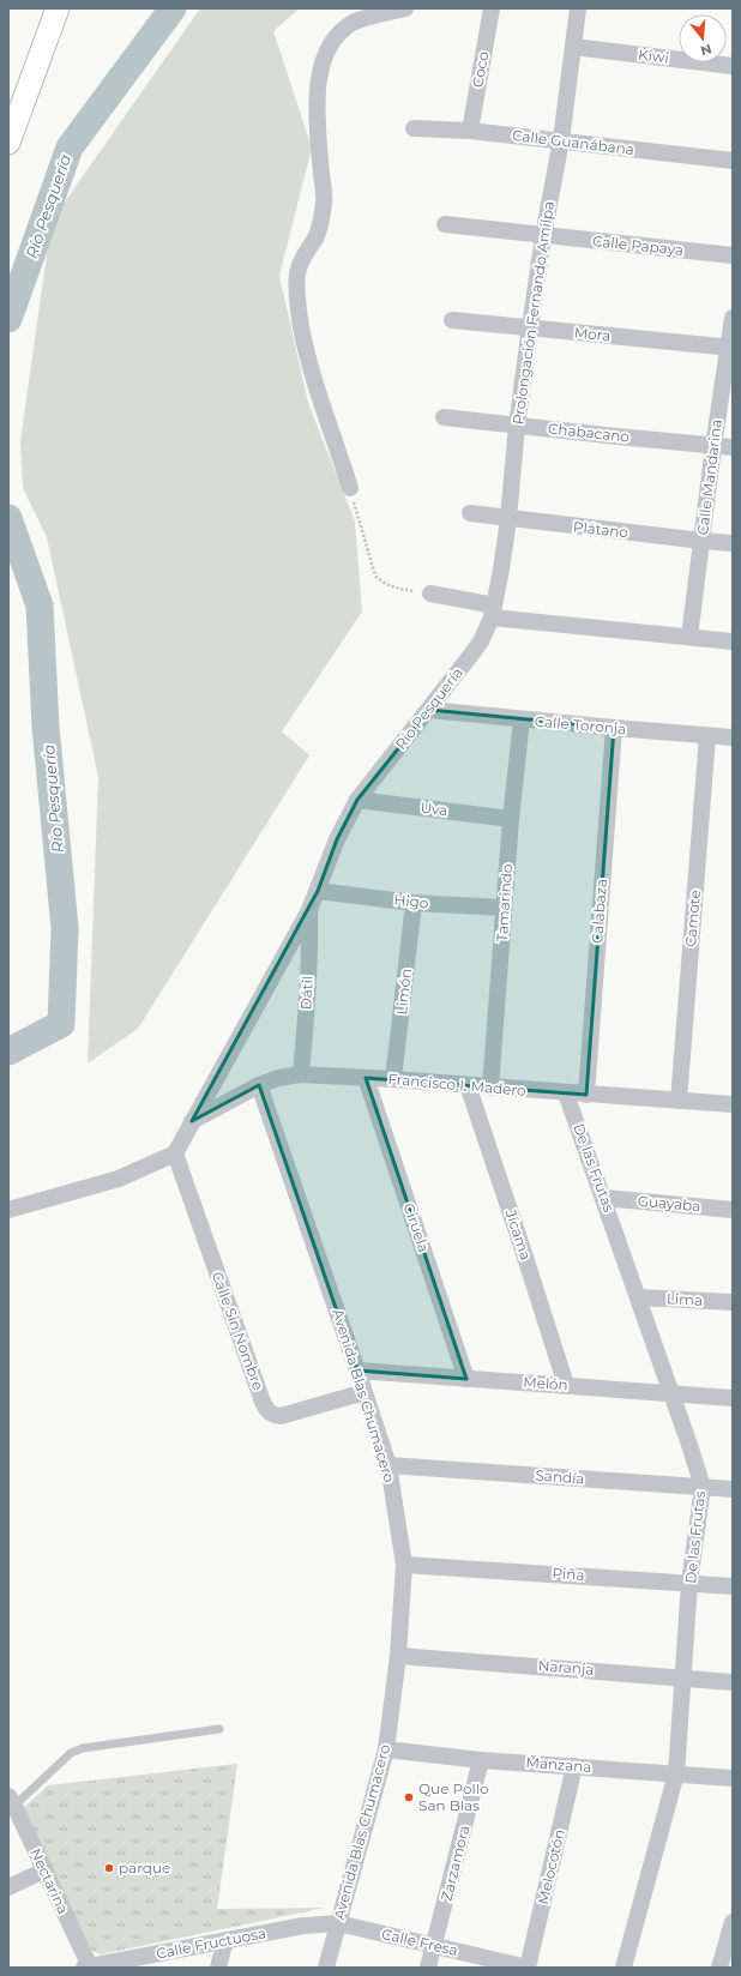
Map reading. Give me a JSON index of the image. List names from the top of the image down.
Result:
{
  "streets": {
    "street": [
      "Kiwi",
      "Coco",
      "Calle Guanábana",
      "Calle Papaya",
      "Prolongación Fernando Amilpa",
      "Mora",
      "Chabacano",
      "Calle Mandarina",
      "Plátano",
      "Río Pesquería",
      "Calle Toronja",
      "Uva",
      "Higo",
      "Tamarindo",
      "Calabaza",
      "Camote",
      "Limón",
      "Dátil",
      "Francisco I. Madero",
      "De las Frutas",
      "Guayaba",
      "Ciruela",
      "Jícama",
      "Lima",
      "Calle Sin Nombre",
      "Melón",
      "Avenida Blas Chumacero",
      "Sandía",
      "Piña",
      "Naranja",
      "Manzana",
      "Zarzamora",
      "Melocotón",
      "Nectarina",
      "Calle Fresa",
      "Calle Fructuosa"
    ]
  },
  "crossings": [
    ["Kiwi", "Prolongación Fernando Amilpa"],
    ["Coco", "Calle Guanábana"],
    ["Calle Guanábana", "Prolongación Fernando Amilpa"],
    ["Calle Papaya", "Prolongación Fernando Amilpa"],
    ["Prolongación Fernando Amilpa", "Mora"],
    ["Prolongación Fernando Amilpa", "Chabacano"],
    ["Prolongación Fernando Amilpa", "Plátano"],
    ["Prolongación Fernando Amilpa", "Río Pesquería"],
    ["Mora", "Calle Mandarina"],
    ["Chabacano", "Calle Mandarina"],
    ["Calle Mandarina", "Plátano"],
    ["Río Pesquería", "Calle Toronja"],
    ["Río Pesquería", "Uva"],
    ["Río Pesquería", "Higo"],
    ["Río Pesquería", "Dátil"],
    ["Río Pesquería", "Francisco I. Madero"],
    ["Río Pesquería", "Calle Sin Nombre"],
    ["Calle Toronja", "Tamarindo"],
    ["Calle Toronja", "Calabaza"],
    ["Calle Toronja", "Camote"],
    ["Uva", "Tamarindo"],
    ["Higo", "Tamarindo"],
    ["Higo", "Limón"],
    ["Tamarindo", "Francisco I. Madero"],
    ["Calabaza", "Francisco I. Madero"],
    ["Camote", "Francisco I. Madero"],
    ["Limón", "Francisco I. Madero"],
    ["Dátil", "Francisco I. Madero"],
    ["Francisco I. Madero", "De las Frutas"],
    ["Francisco I. Madero", "Ciruela"],
    ["Francisco I. Madero", "Jícama"],
    ["Francisco I. Madero", "Avenida Blas Chumacero"],
    ["De las Frutas", "Guayaba"],
    ["De las Frutas", "Lima"],
    ["De las Frutas", "Melón"],
    ["De las Frutas", "Sandía"],
    ["De las Frutas", "Piña"],
    ["De las Frutas", "Naranja"],
    ["De las Frutas", "Manzana"],
    ["Ciruela", "Melón"],
    ["Jícama", "Melón"],
    ["Calle Sin Nombre", "Avenida Blas Chumacero"],
    ["Melón", "Avenida Blas Chumacero"],
    ["Avenida Blas Chumacero", "Sandía"],
    ["Avenida Blas Chumacero", "Piña"],
    ["Avenida Blas Chumacero", "Naranja"],
    ["Avenida Blas Chumacero", "Manzana"],
    ["Avenida Blas Chumacero", "Calle Fresa"],
    ["Avenida Blas Chumacero", "Calle Fructuosa"],
    ["Manzana", "Zarzamora"],
    ["Manzana", "Melocotón"],
    ["Zarzamora", "Calle Fresa"],
    ["Melocotón", "Calle Fresa"],
    ["Nectarina", "Calle Fructuosa"],
    ["Calle Fresa", "Calle Fructuosa"]
  ],
  "water": ["Río Pesquería"],
  "places": ["Que Pollo San Blas", "parque"],
  "north": "bottom"
}
